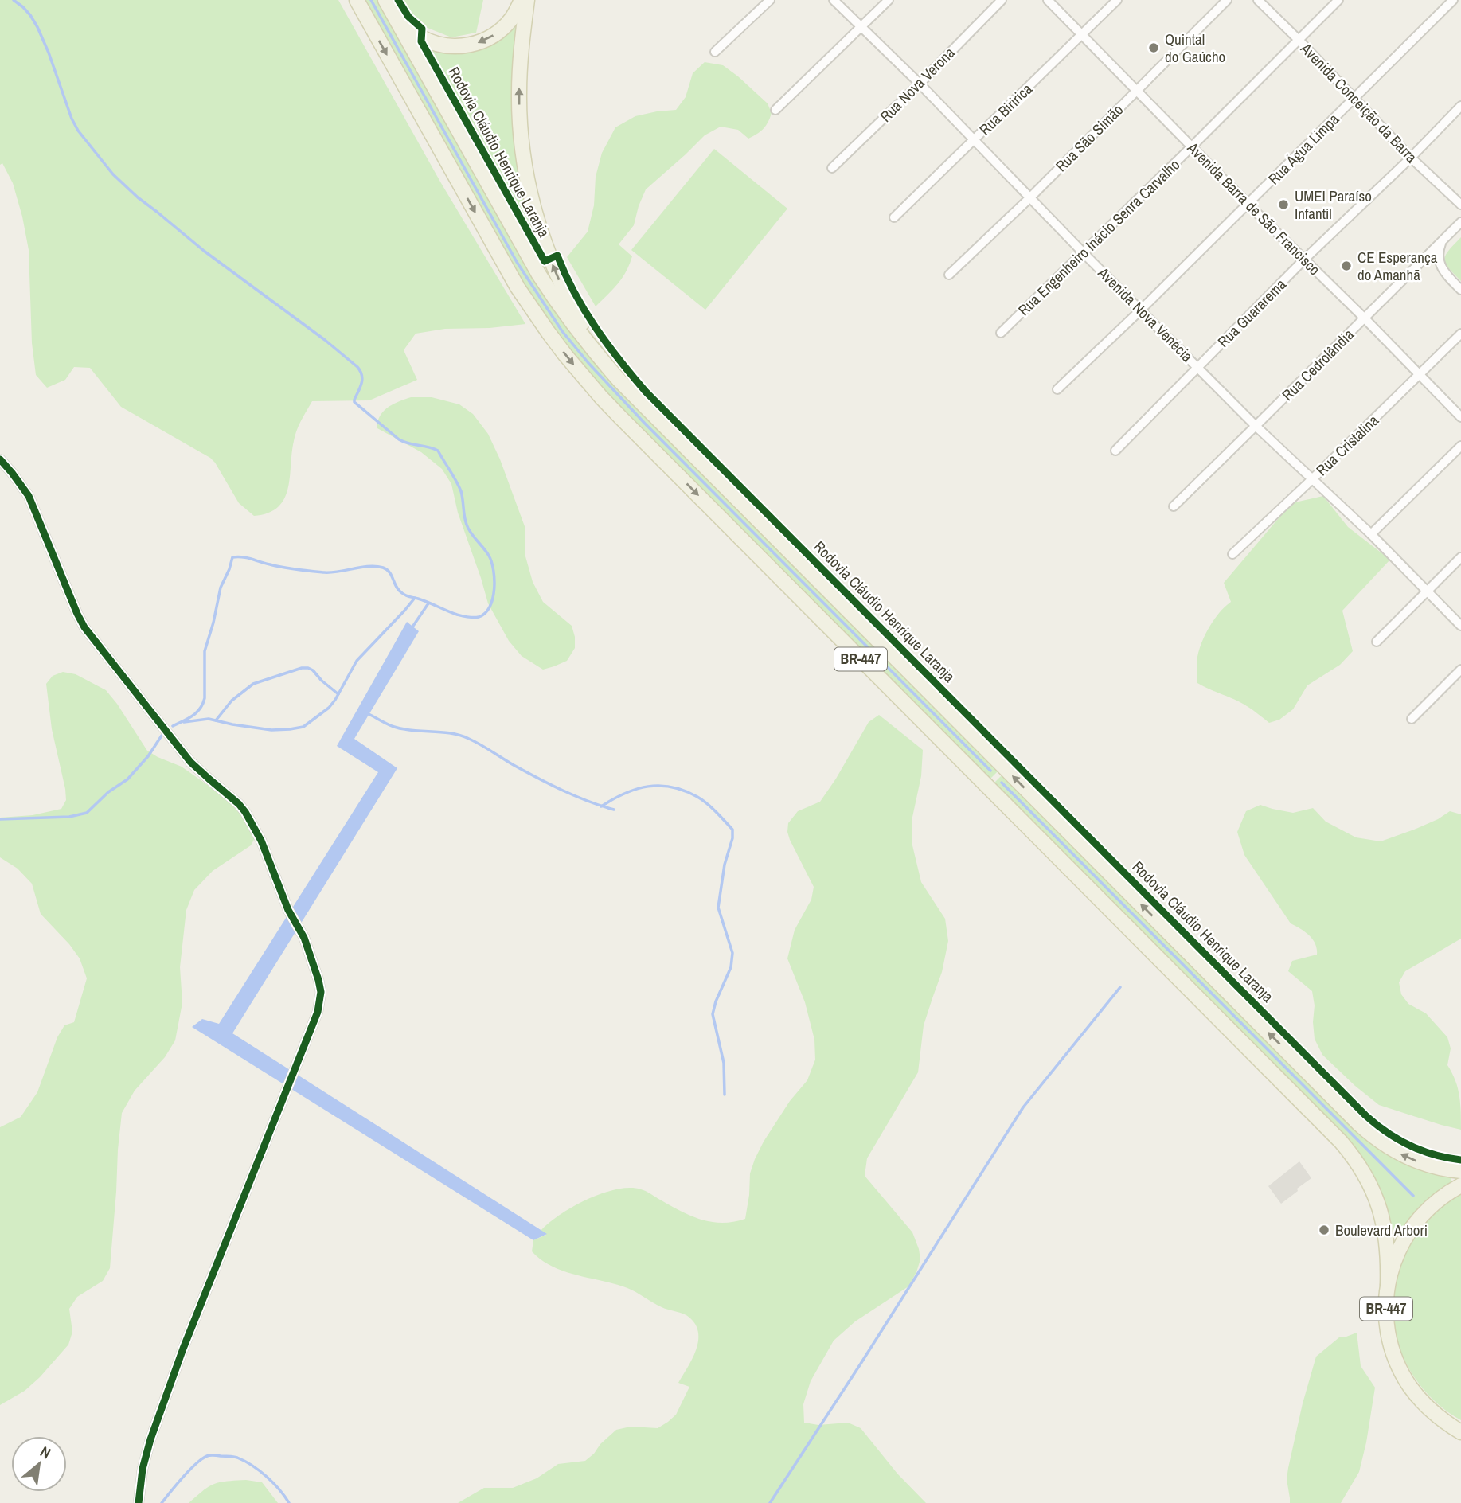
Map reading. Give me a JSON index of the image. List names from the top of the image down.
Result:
{
  "streets": {
    "main road": ["Rodovia Cláudio Henrique Laranja", "BR-447"],
    "street": [
      "Rua Nova Verona",
      "Avenida Conceição da Barra",
      "Rua Biririca",
      "Rua São Simão",
      "Rua Água Limpa",
      "Avenida Barra de São Francisco",
      "Rua Engenheiro Inácio Senra Carvalho",
      "Rua Guararema",
      "Avenida Nova Venécia",
      "Rua Cedrolândia",
      "Rua Cristalina"
    ]
  },
  "crossings": [
    ["Rua Nova Verona", "Avenida Nova Venécia"],
    ["Avenida Conceição da Barra", "Rua Água Limpa"],
    ["Avenida Conceição da Barra", "Rua Engenheiro Inácio Senra Carvalho"],
    ["Avenida Conceição da Barra", "Rua Guararema"],
    ["Rua Biririca", "Avenida Barra de São Francisco"],
    ["Rua Biririca", "Avenida Nova Venécia"],
    ["Rua São Simão", "Avenida Barra de São Francisco"],
    ["Rua São Simão", "Avenida Nova Venécia"],
    ["Rua Água Limpa", "Avenida Barra de São Francisco"],
    ["Rua Água Limpa", "Avenida Nova Venécia"],
    ["Avenida Barra de São Francisco", "Rua Engenheiro Inácio Senra Carvalho"],
    ["Avenida Barra de São Francisco", "Rua Guararema"],
    ["Avenida Barra de São Francisco", "Rua Cedrolândia"],
    ["Avenida Barra de São Francisco", "Rua Cristalina"],
    ["Rua Engenheiro Inácio Senra Carvalho", "Avenida Nova Venécia"],
    ["Rua Guararema", "Avenida Nova Venécia"],
    ["Avenida Nova Venécia", "Rua Cedrolândia"],
    ["Avenida Nova Venécia", "Rua Cristalina"]
  ],
  "places": [
    "Quintal do Gaúcho",
    "UMEI Paraíso Infantil",
    "CE Esperança do Amanhã",
    "Boulevard Arbori"
  ],
  "north": "top right"
}
